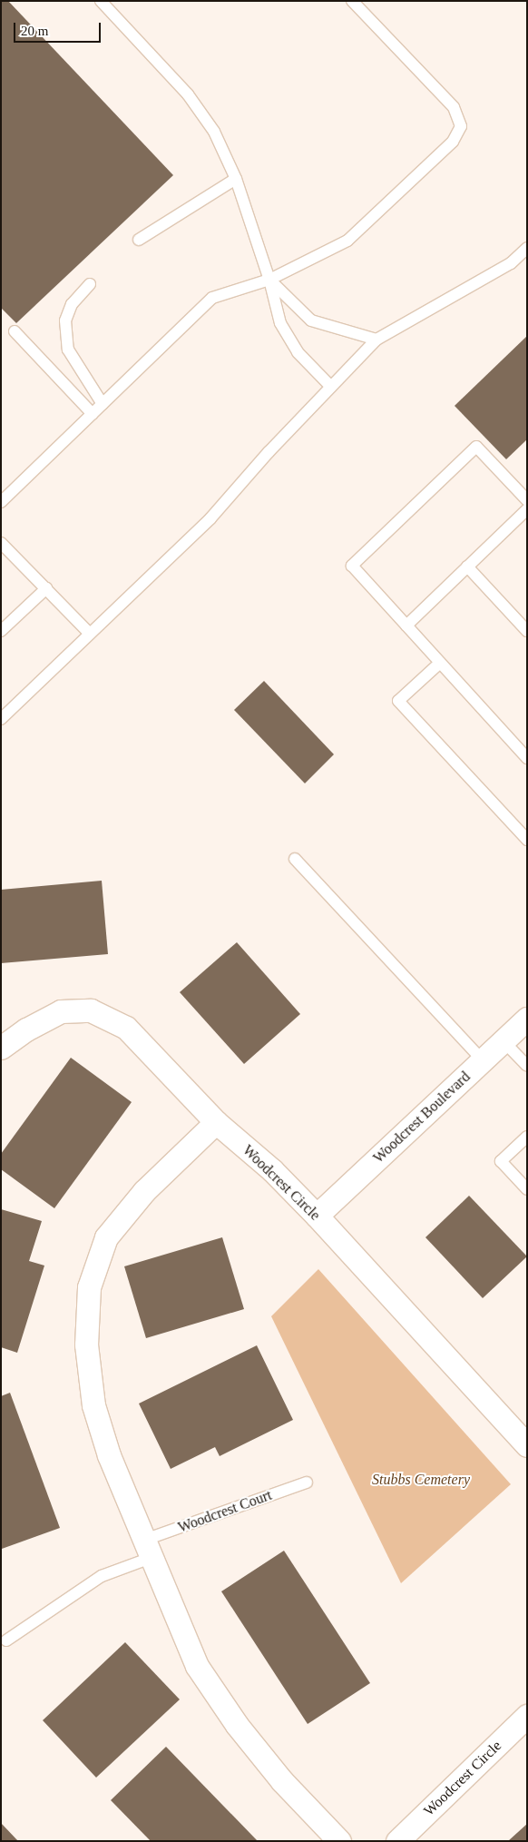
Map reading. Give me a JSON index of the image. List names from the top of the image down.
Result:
{
  "streets": {
    "street": ["Woodcrest Boulevard", "Woodcrest Circle"],
    "lane": ["Woodcrest Court"]
  },
  "crossings": [
    ["Woodcrest Boulevard", "Woodcrest Circle"]
  ],
  "parks": ["Stubbs Cemetery"],
  "scale_bar": "20 m"
}
